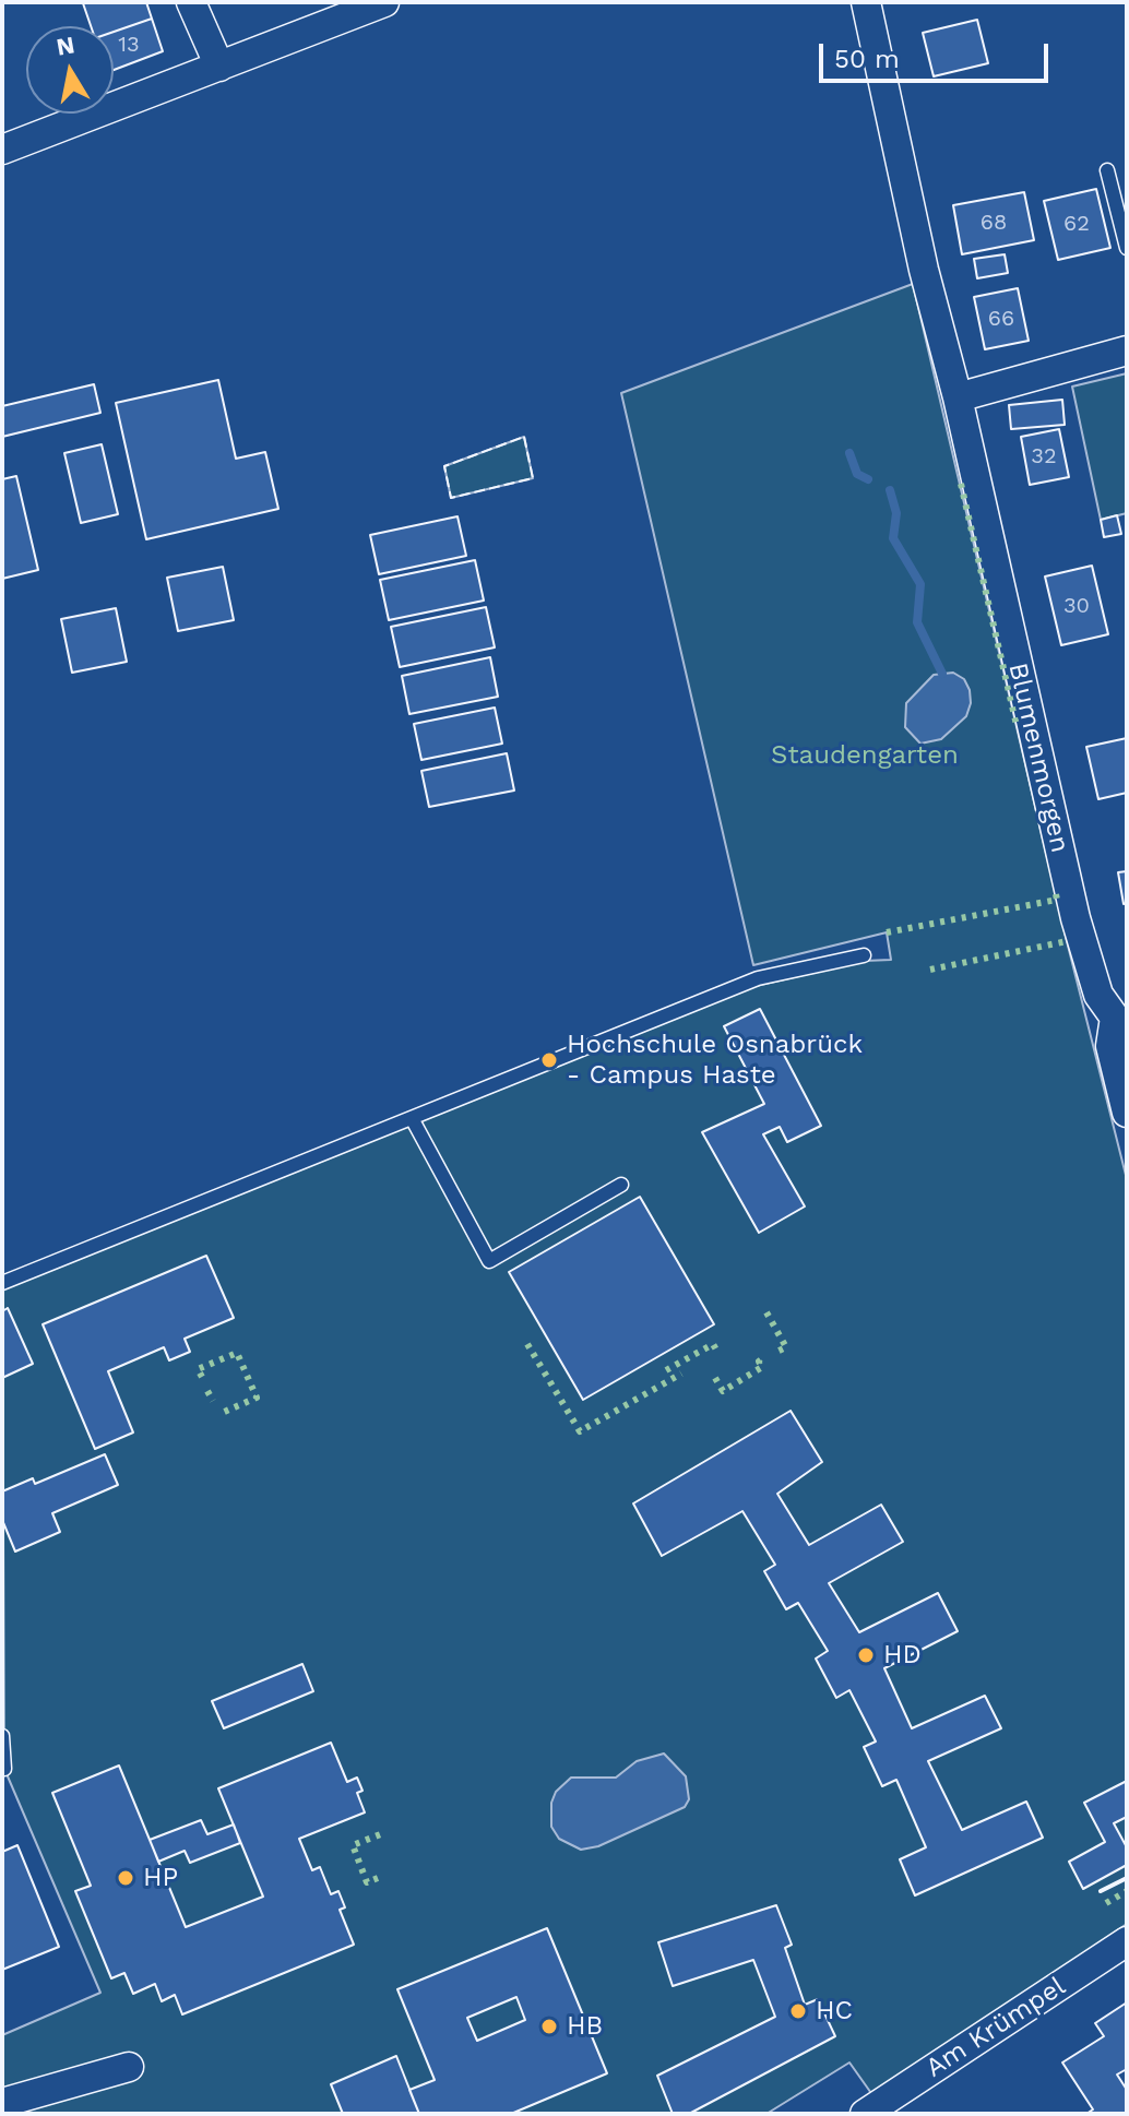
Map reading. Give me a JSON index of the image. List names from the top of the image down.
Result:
{
  "streets": {
    "street": ["Blumenmorgen", "Am Krümpel"]
  },
  "parks": ["Staudengarten"],
  "places": [
    "Hochschule Osnabrück - Campus Haste",
    "HD",
    "HP",
    "HC",
    "HB"
  ],
  "house_numbers": [
    "13",
    "68",
    "62",
    "66",
    "32",
    "30"
  ],
  "scale_bar": "50 m",
  "north": "top"
}
